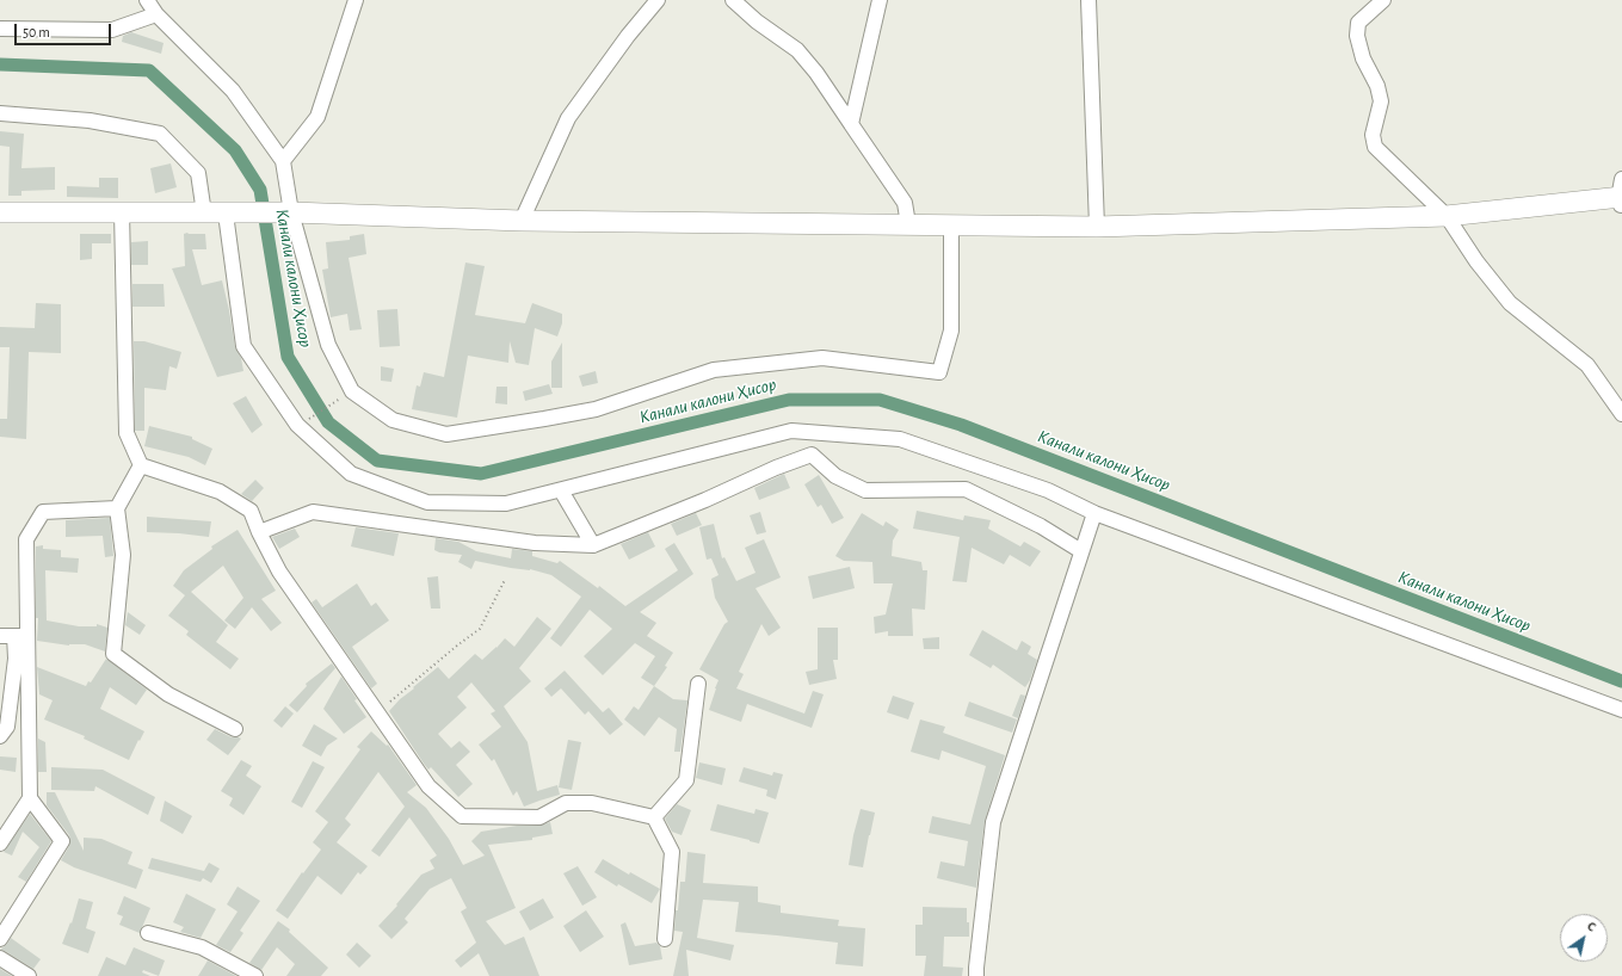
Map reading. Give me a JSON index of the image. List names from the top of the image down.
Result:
{
  "water": ["Канали калони Ҳисор"],
  "scale_bar": "50 m",
  "north": "top right"
}
